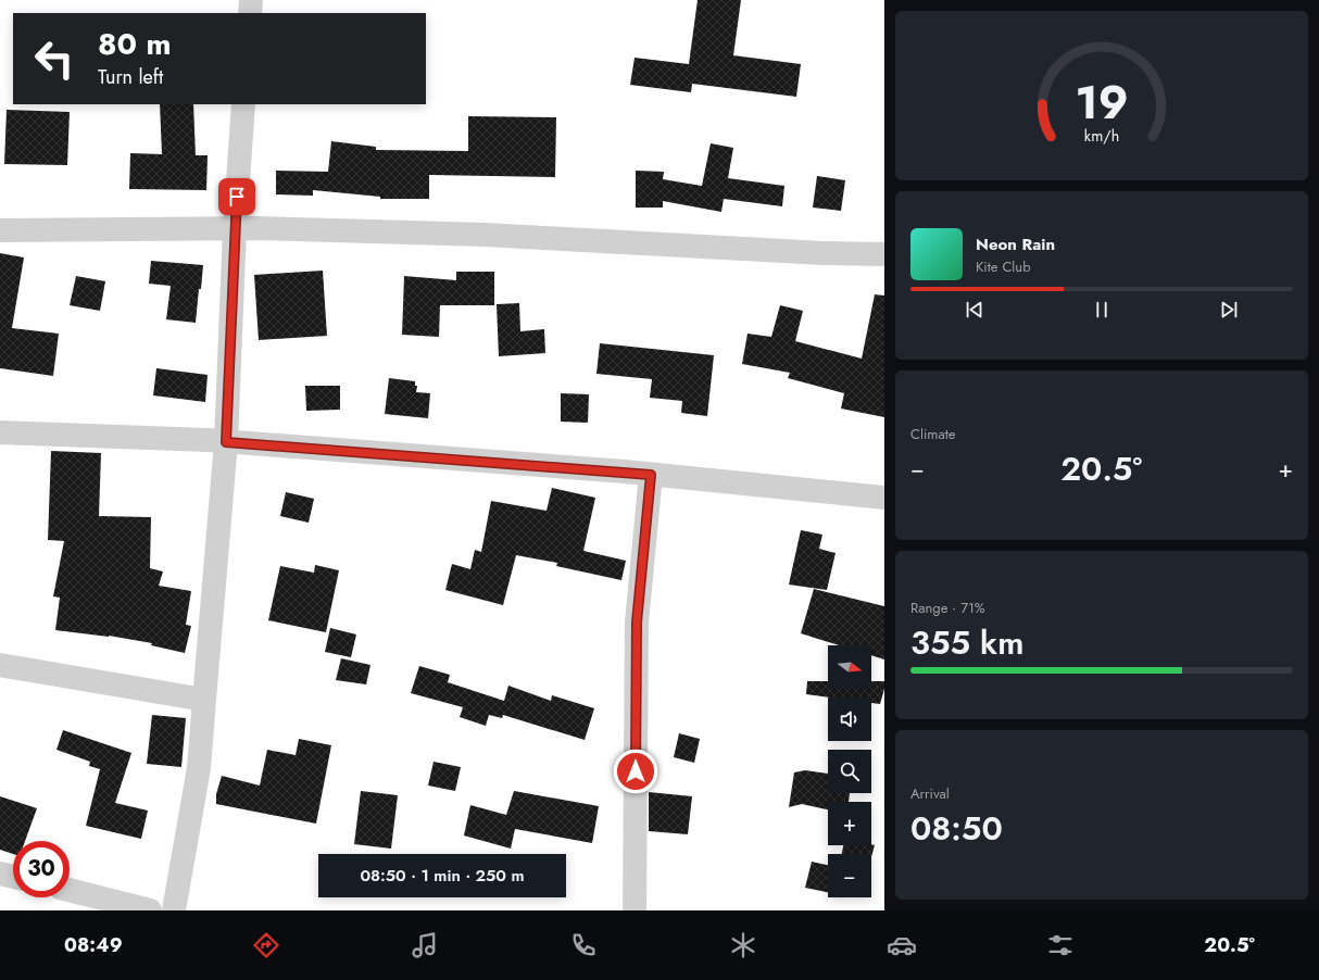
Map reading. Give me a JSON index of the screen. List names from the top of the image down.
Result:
{
  "north": "right",
  "page": {
    "turn": ["80 m", "Turn left"],
    "song": ["Neon Rain", "Kite Club"],
    "tile": [
      "Climate",
      ["Range · 71%", "355 km"],
      ["Arrival", "08:50"]
    ],
    "heat": ["−", "20.5°", "+"],
    "map_buttons": ["+", "−"],
    "limit": "30",
    "trip": "08:50 · 1 min · 250 m",
    "tabs": ["08:49", "20.5°"],
    "gauge": ["19", "km/h"]
  }
}
